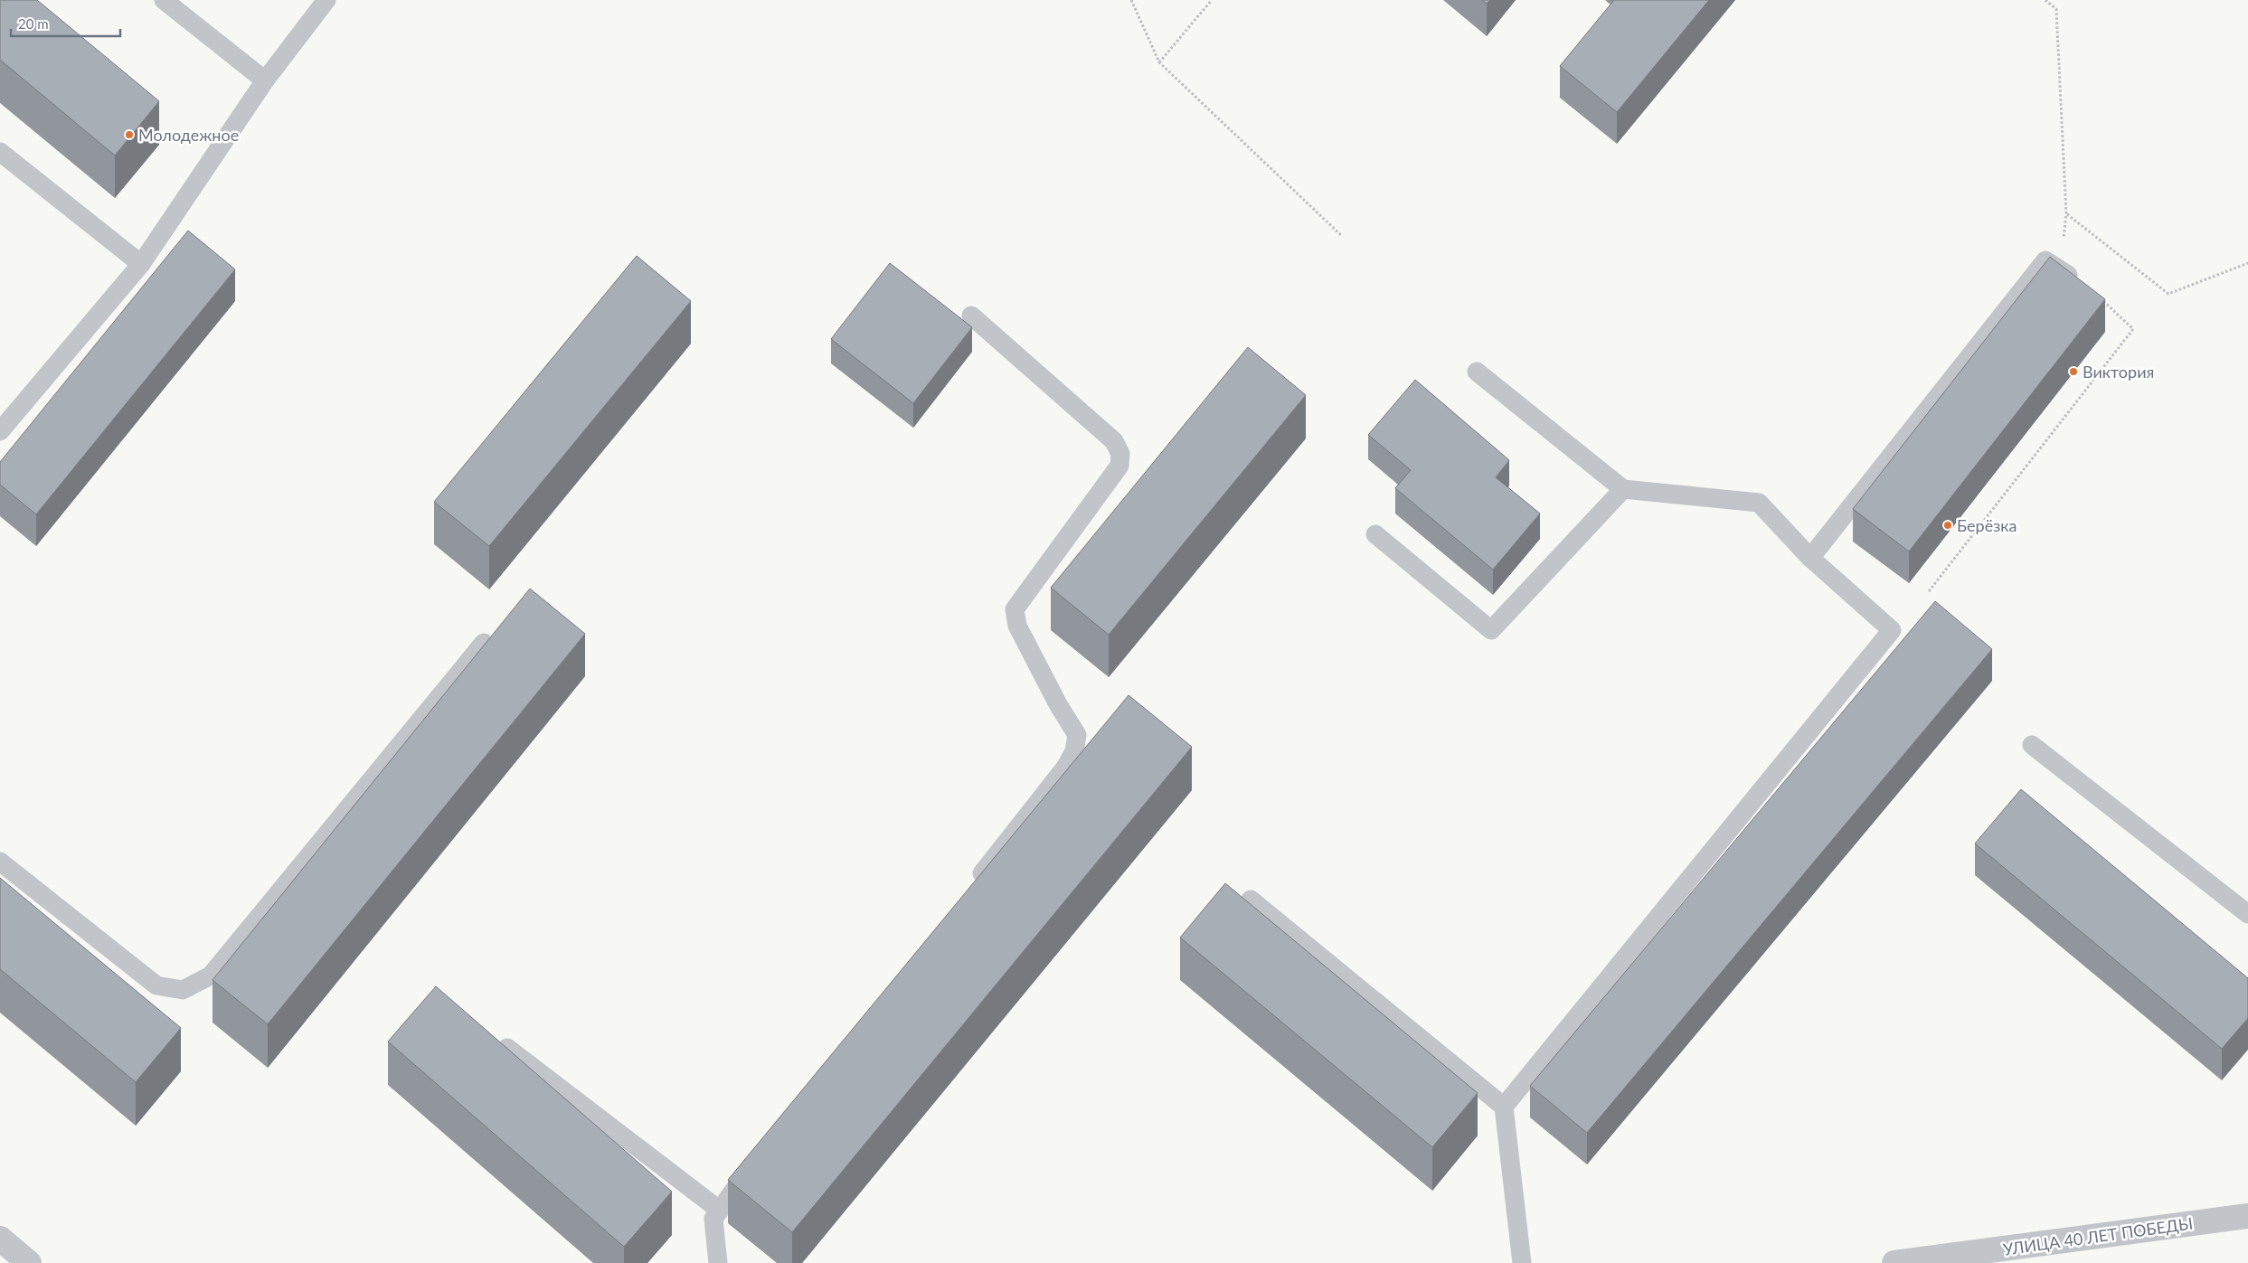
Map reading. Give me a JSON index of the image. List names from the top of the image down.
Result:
{
  "streets": {
    "street": ["УЛИЦА 40 ЛЕТ ПОБЕДЫ"]
  },
  "places": ["Молодежное", "Виктория", "Берёзка"],
  "scale_bar": "20 m"
}
